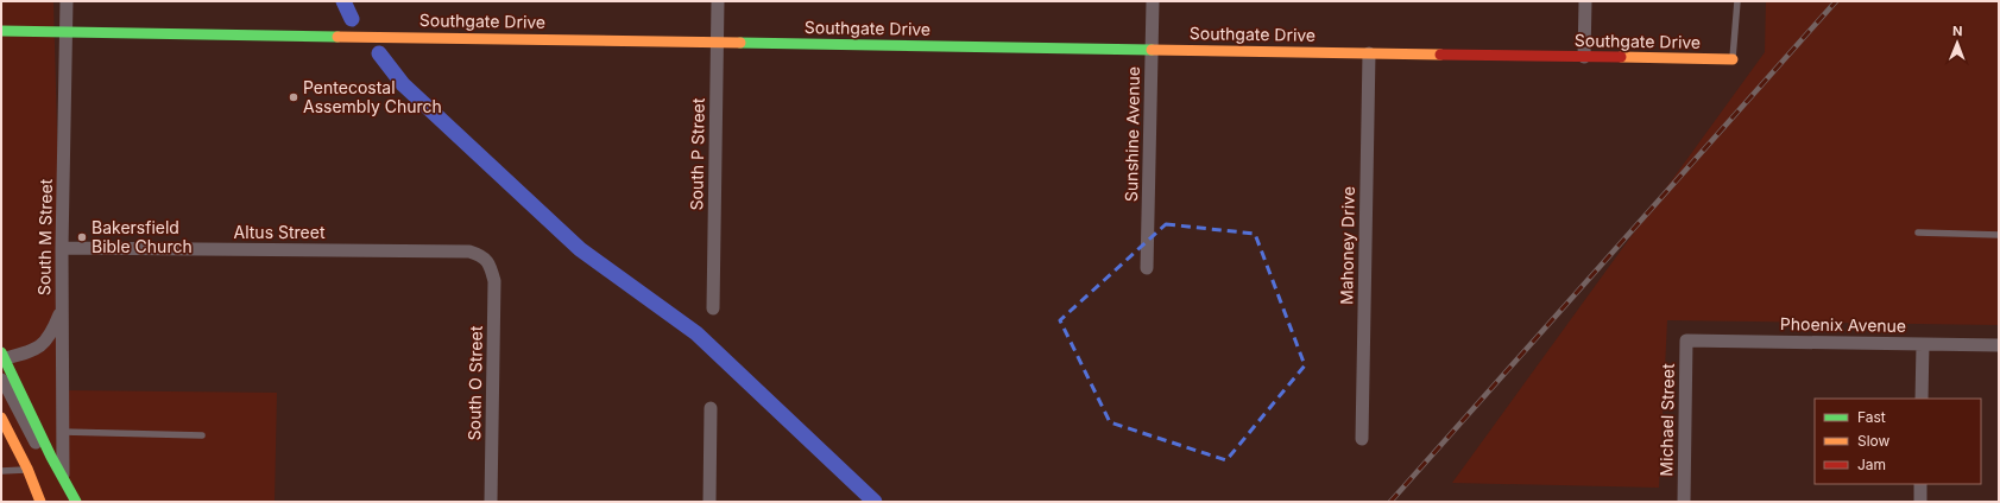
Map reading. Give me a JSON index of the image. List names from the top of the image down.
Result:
{
  "streets": {
    "street": [
      "Southgate Drive",
      "Sunshine Avenue",
      "South P Street",
      "Altus Street",
      "South M Street",
      "Mahoney Drive",
      "Phoenix Avenue",
      "South O Street",
      "Michael Street"
    ]
  },
  "crossings": [
    ["Southgate Drive", "Sunshine Avenue"],
    ["Southgate Drive", "South P Street"],
    ["Southgate Drive", "South M Street"],
    ["Southgate Drive", "Mahoney Drive"],
    ["Altus Street", "South M Street"],
    ["Altus Street", "South O Street"],
    ["Phoenix Avenue", "Michael Street"]
  ],
  "places": ["Pentecostal Assembly Church", "Bakersfield Bible Church"],
  "legend": ["Fast", "Slow", "Jam"],
  "north": "top"
}
